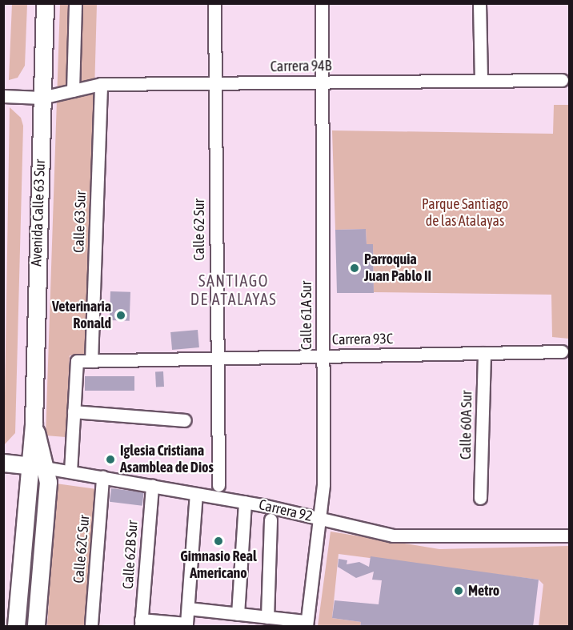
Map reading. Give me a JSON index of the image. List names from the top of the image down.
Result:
{
  "streets": {
    "main road": ["Avenida Calle 63 Sur", "Carrera 92"],
    "street": [
      "Carrera 94B",
      "Calle 63 Sur",
      "Calle 62 Sur",
      "Calle 61A Sur",
      "Carrera 93C",
      "Calle 60A Sur",
      "Calle 62C Sur",
      "Calle 62B Sur"
    ]
  },
  "crossings": [
    ["Carrera 94B", "Avenida Calle 63 Sur"],
    ["Carrera 94B", "Calle 63 Sur"],
    ["Carrera 94B", "Calle 62 Sur"],
    ["Carrera 94B", "Calle 61A Sur"],
    ["Avenida Calle 63 Sur", "Carrera 92"],
    ["Calle 63 Sur", "Carrera 93C"],
    ["Calle 62 Sur", "Carrera 93C"],
    ["Calle 61A Sur", "Carrera 93C"],
    ["Calle 61A Sur", "Carrera 92"],
    ["Carrera 93C", "Calle 60A Sur"],
    ["Carrera 92", "Calle 62C Sur"],
    ["Carrera 92", "Calle 62B Sur"]
  ],
  "districts": ["SANTIAGO DE ATALAYAS"],
  "parks": ["Parque Santiago de las Atalayas"],
  "places": [
    "Parroquia Juan Pablo II",
    "Veterinaria Ronald",
    "Iglesia Cristiana Asamblea de Dios",
    "Gimnasio Real Americano",
    "Metro"
  ]
}
